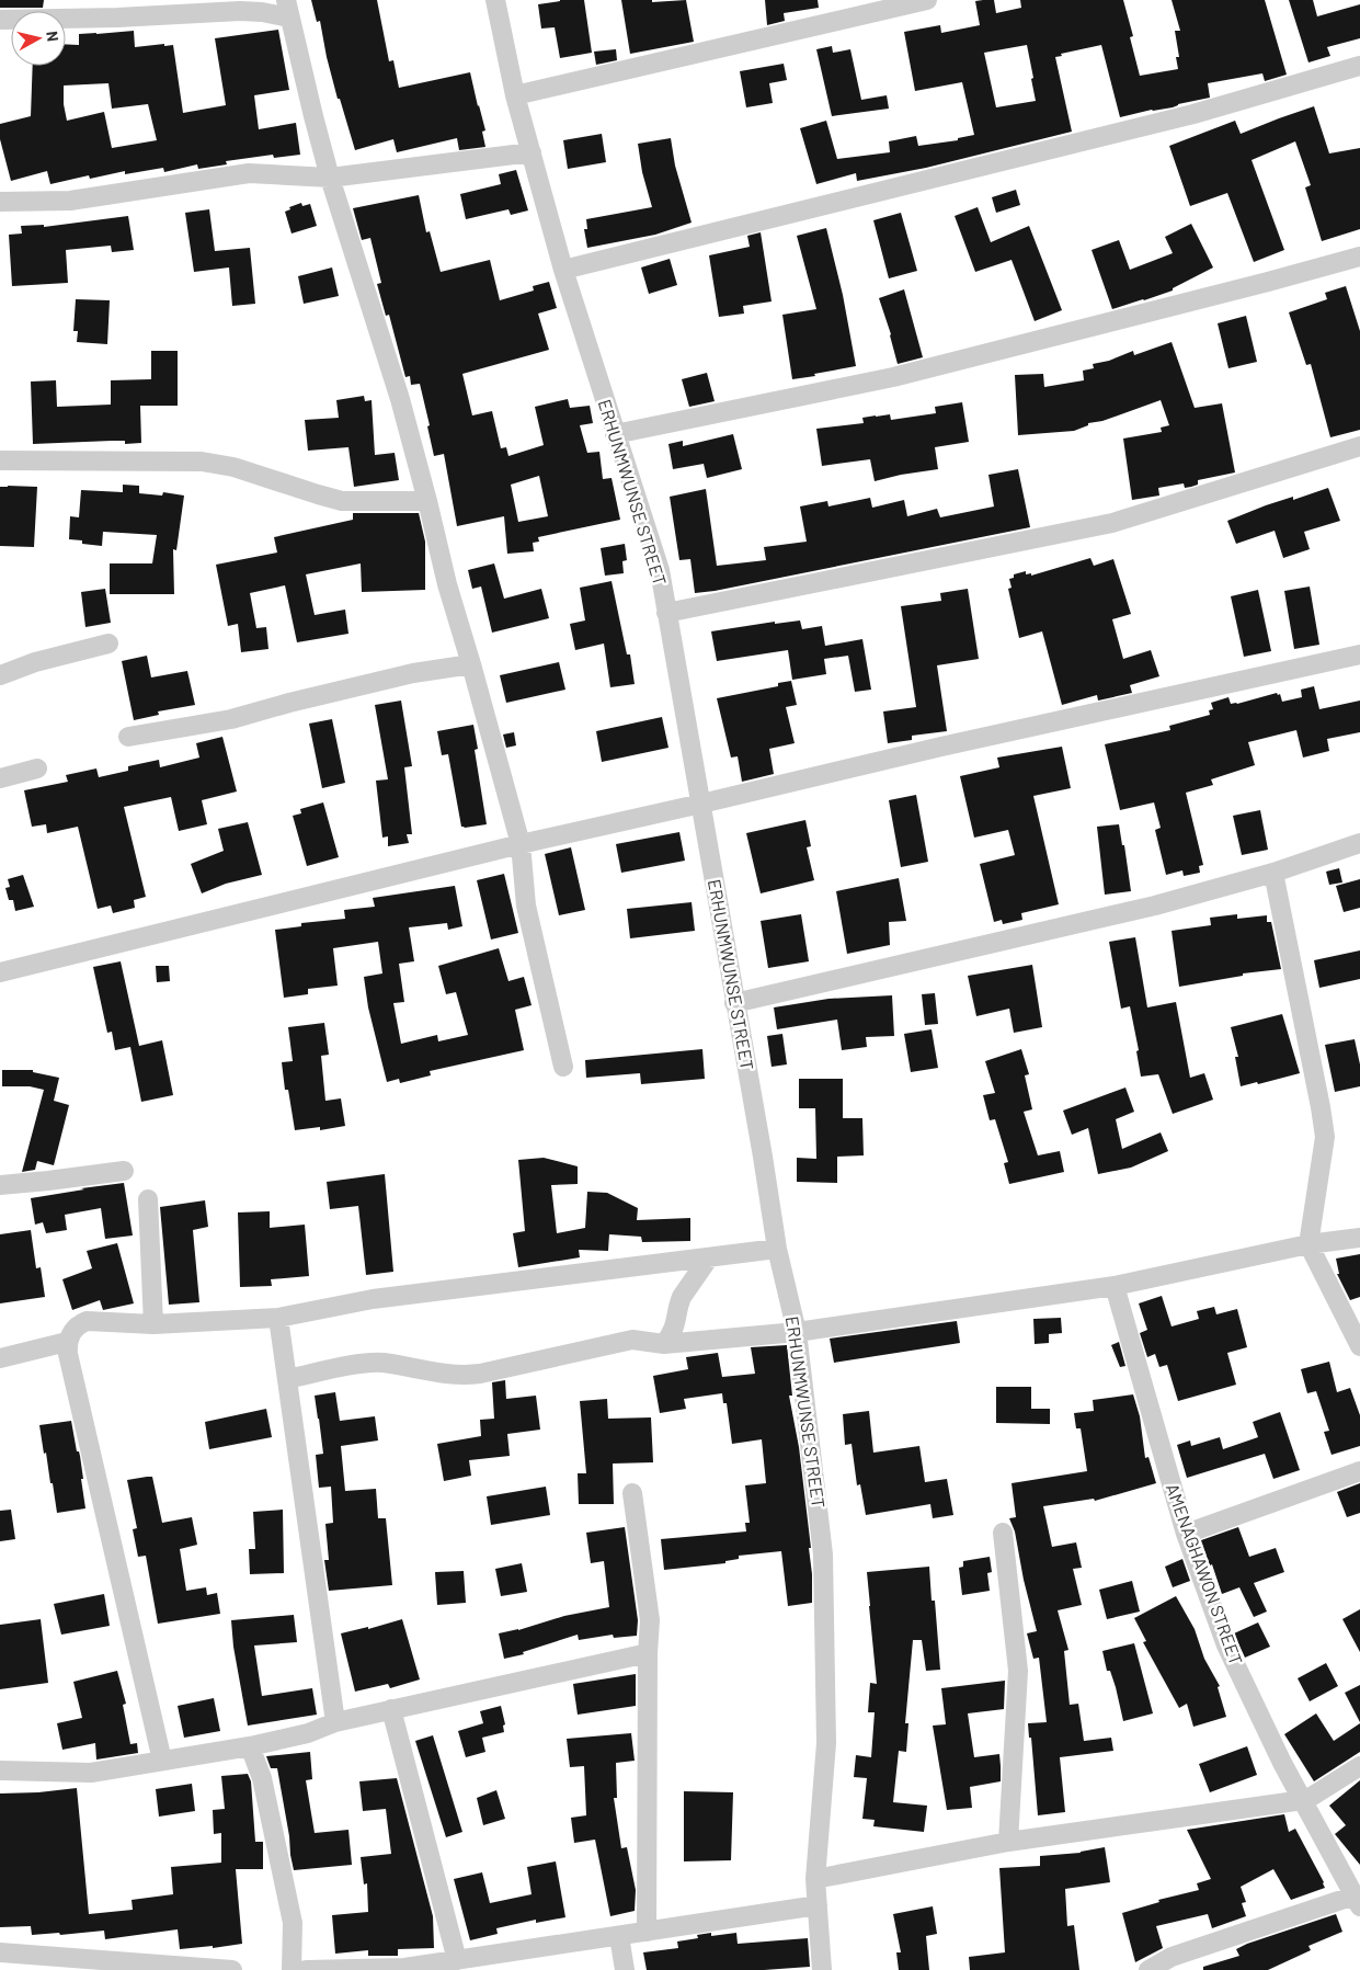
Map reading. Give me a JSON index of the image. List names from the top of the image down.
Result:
{
  "streets": {
    "street": ["ERHUNMWUNSE STREET", "AMENAGHAWON STREET"]
  },
  "north": "right"
}
